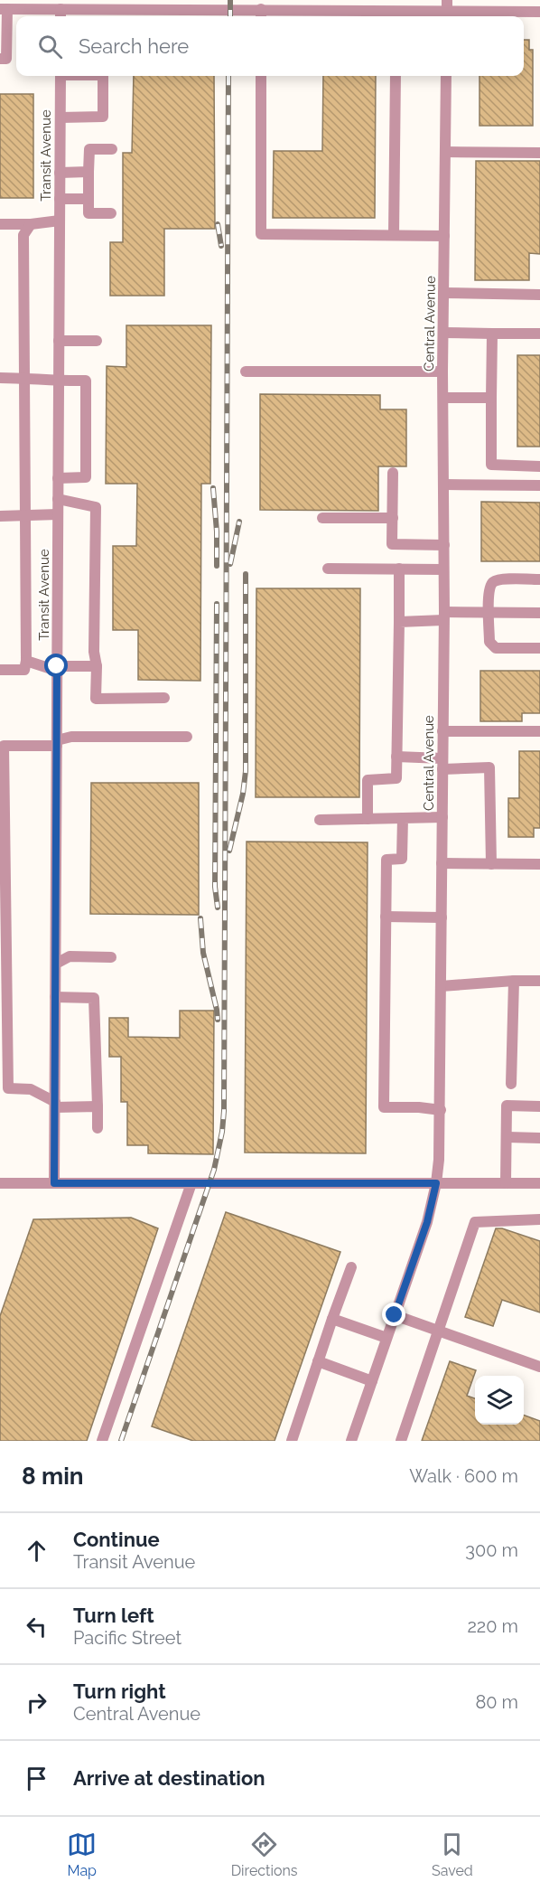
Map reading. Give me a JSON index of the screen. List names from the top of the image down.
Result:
{
  "streets": {
    "street": ["Transit Avenue", "Central Avenue"]
  },
  "page": {
    "search": "Search here",
    "heading": ["8 min", "Walk · 600 m"],
    "list": [
      ["Continue", "Transit Avenue", "300 m"],
      ["Turn left", "Pacific Street", "220 m"],
      ["Turn right", "Central Avenue", "80 m"],
      "Arrive at destination"
    ],
    "nav": ["Map", "Directions", "Saved"]
  }
}
